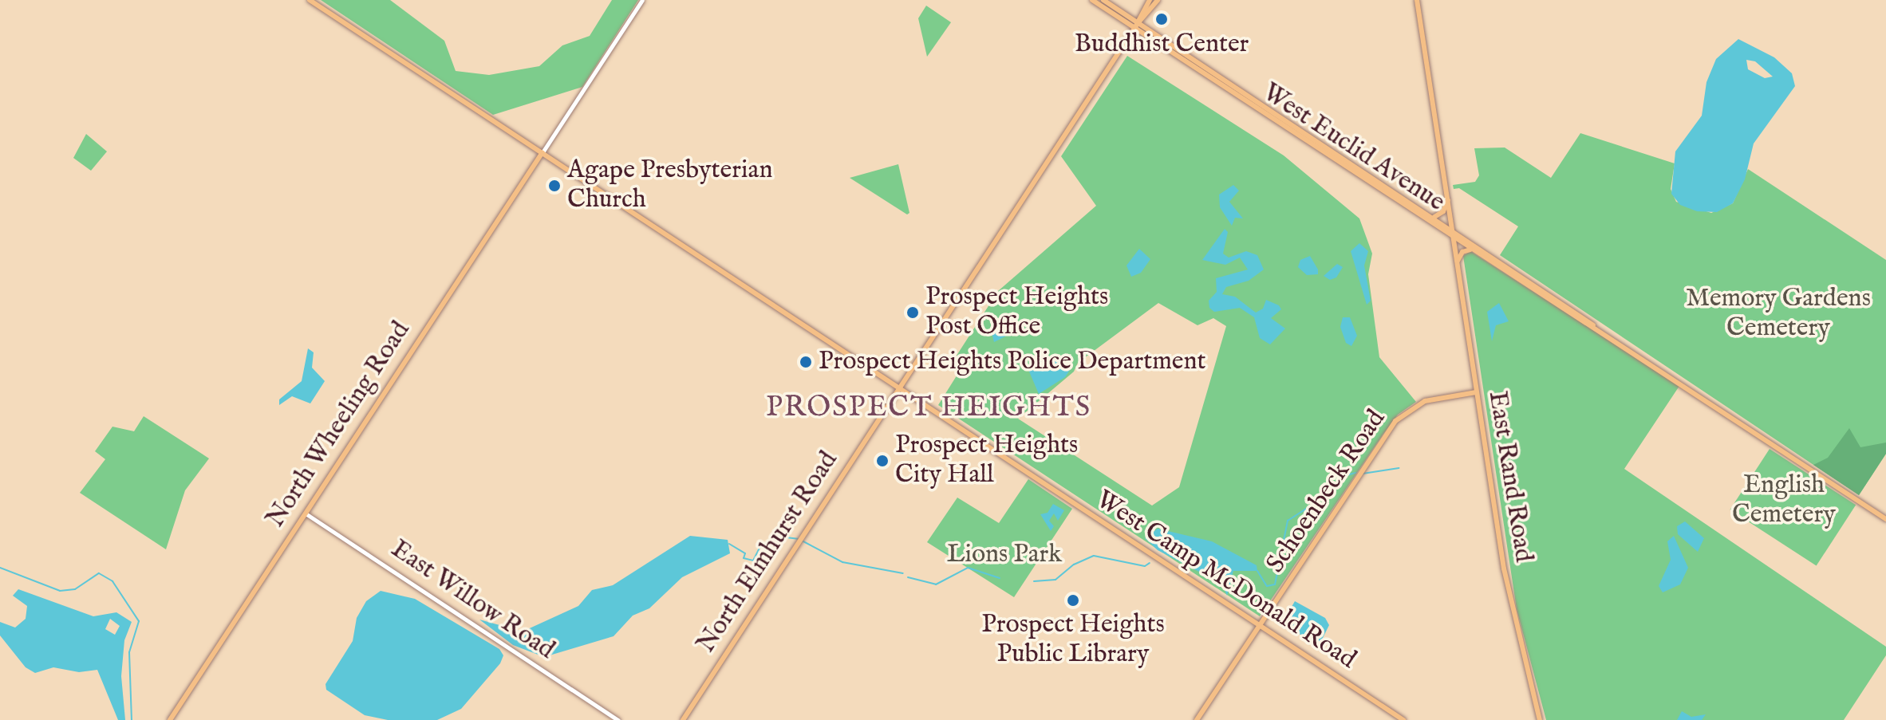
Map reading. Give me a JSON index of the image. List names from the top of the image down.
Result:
{
  "streets": {
    "main road": [
      "West Euclid Avenue",
      "North Wheeling Road",
      "East Rand Road",
      "Schoenbeck Road",
      "North Elmhurst Road",
      "West Camp McDonald Road"
    ],
    "street": ["East Willow Road"]
  },
  "crossings": [
    ["West Euclid Avenue", "East Rand Road"],
    ["West Euclid Avenue", "North Elmhurst Road"],
    ["North Wheeling Road", "West Camp McDonald Road"],
    ["North Wheeling Road", "East Willow Road"],
    ["East Rand Road", "Schoenbeck Road"],
    ["Schoenbeck Road", "West Camp McDonald Road"],
    ["North Elmhurst Road", "West Camp McDonald Road"]
  ],
  "districts": ["PROSPECT HEIGHTS"],
  "parks": ["Memory Gardens Cemetery", "English Cemetery", "Lions Park"],
  "places": [
    "Buddhist Center",
    "Agape Presbyterian Church",
    "Prospect Heights Post Office",
    "Prospect Heights Police Department",
    "Prospect Heights City Hall",
    "Prospect Heights Public Library"
  ]
}
